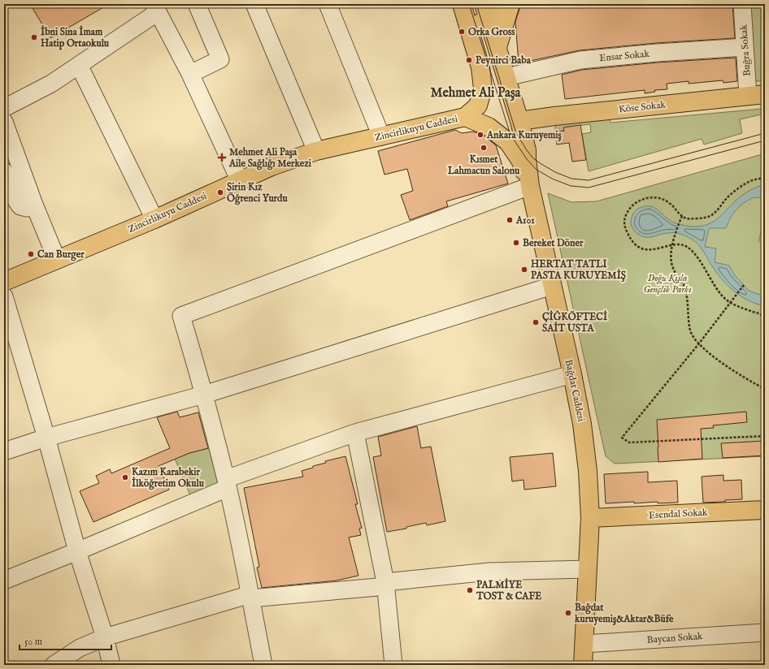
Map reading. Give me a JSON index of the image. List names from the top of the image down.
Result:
{
  "streets": {
    "main road": [
      "Köse Sokak",
      "Zincirlikuyu Caddesi",
      "Bağdat Caddesi",
      "Esendal Sokak"
    ],
    "street": ["Buğra Sokak", "Ensar Sokak", "Baycan Sokak"]
  },
  "crossings": [
    ["Buğra Sokak", "Ensar Sokak"],
    ["Buğra Sokak", "Köse Sokak"],
    ["Ensar Sokak", "Bağdat Caddesi"],
    ["Köse Sokak", "Bağdat Caddesi"],
    ["Zincirlikuyu Caddesi", "Bağdat Caddesi"],
    ["Bağdat Caddesi", "Esendal Sokak"],
    ["Bağdat Caddesi", "Baycan Sokak"]
  ],
  "districts": ["Mehmet Ali Paşa"],
  "parks": ["Doğu Kışla Gençlik Parkı"],
  "places": {
    "other": [
      "Orka Gross",
      "İbni Sina İmam Hatip Ortaokulu",
      "Peynirci Baba",
      "Ankara Kuruyemiş",
      "Kısmet Lahmacun Salonu",
      "Şirin Kız Öğrenci Yurdu",
      "A101",
      "Bereket Döner",
      "Can Burger",
      "HERTAT TATLI PASTA KURUYEMİŞ",
      "ÇİĞKÖFTECİ SAİT USTA",
      "Kazım Karabekir İlköğretim Okulu",
      "PALMİYE TOST & CAFE",
      "Bağdat kuruyemiş&Aktar&Büfe"
    ],
    "health": ["Mehmet Ali Paşa Aile Sağlığı Merkezi"]
  },
  "scale_bar": "50 m"
}
